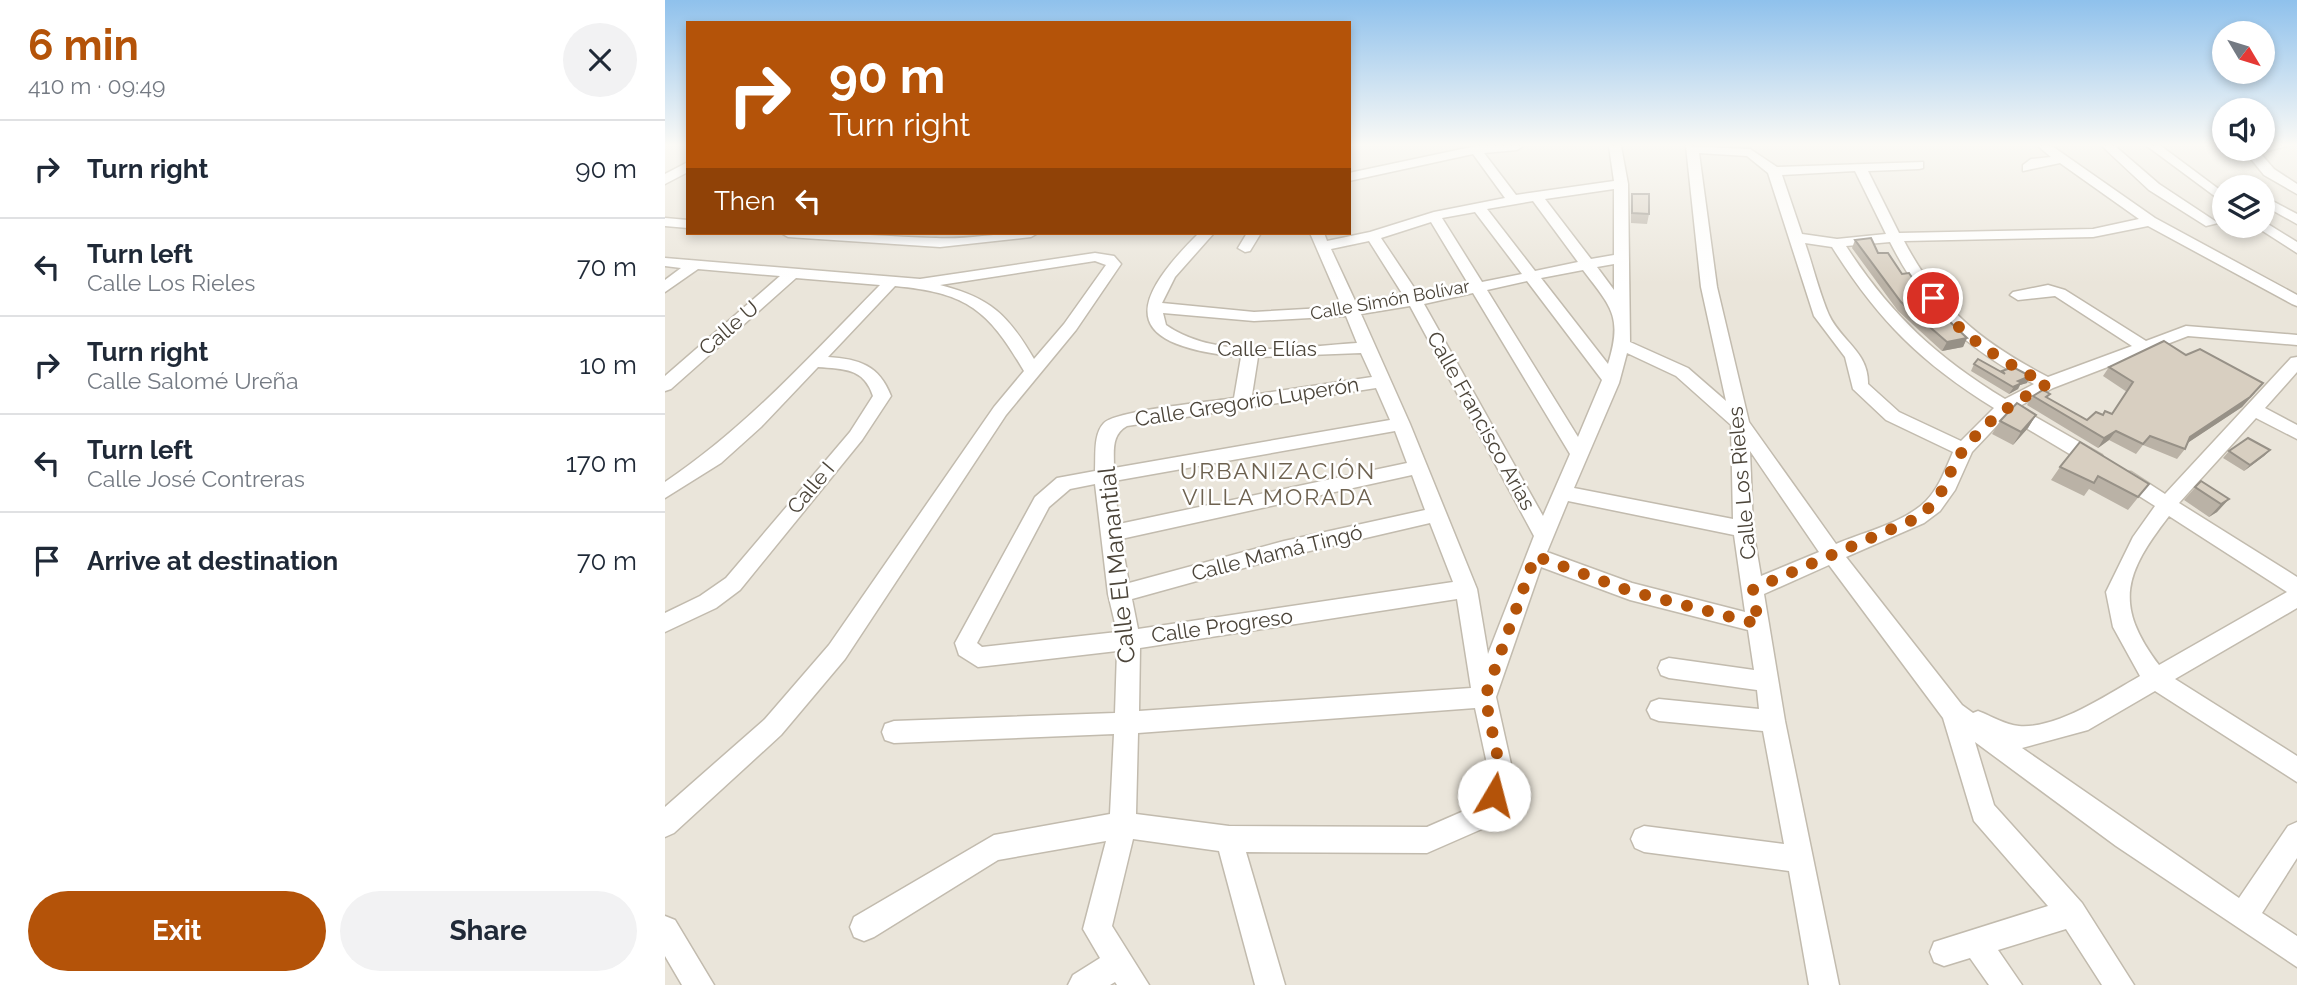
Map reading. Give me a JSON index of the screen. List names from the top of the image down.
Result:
{
  "streets": {
    "street": [
      "Calle Simón Bolívar",
      "Calle U",
      "Calle Elías",
      "Calle Gregorio Luperón",
      "Calle Francisco Arias",
      "Calle Los Rieles",
      "Calle I",
      "Calle Mamá Tingó",
      "Calle El Manantial",
      "Calle Progreso"
    ]
  },
  "crossings": [
    ["Calle Simón Bolívar", "Calle Elías"],
    ["Calle Simón Bolívar", "Calle Francisco Arias"],
    ["Calle Gregorio Luperón", "Calle El Manantial"],
    ["Calle Mamá Tingó", "Calle El Manantial"],
    ["Calle El Manantial", "Calle Progreso"]
  ],
  "districts": ["URBANIZACIÓN VILLA MORADA"],
  "north": "bottom right",
  "page": {
    "heading": ["6 min", "410 m · 09:49"],
    "turn": ["90 m", "Turn right"],
    "list": [
      {
        "name": "Turn right",
        "value": "90 m"
      },
      {
        "name": "Turn left",
        "note": "Calle Los Rieles",
        "value": "70 m"
      },
      {
        "name": "Turn right",
        "note": "Calle Salomé Ureña",
        "value": "10 m"
      },
      {
        "name": "Turn left",
        "note": "Calle José Contreras",
        "value": "170 m"
      },
      {
        "name": "Arrive at destination",
        "value": "70 m"
      }
    ],
    "then": "Then",
    "buttons": ["Exit", "Share"]
  }
}
